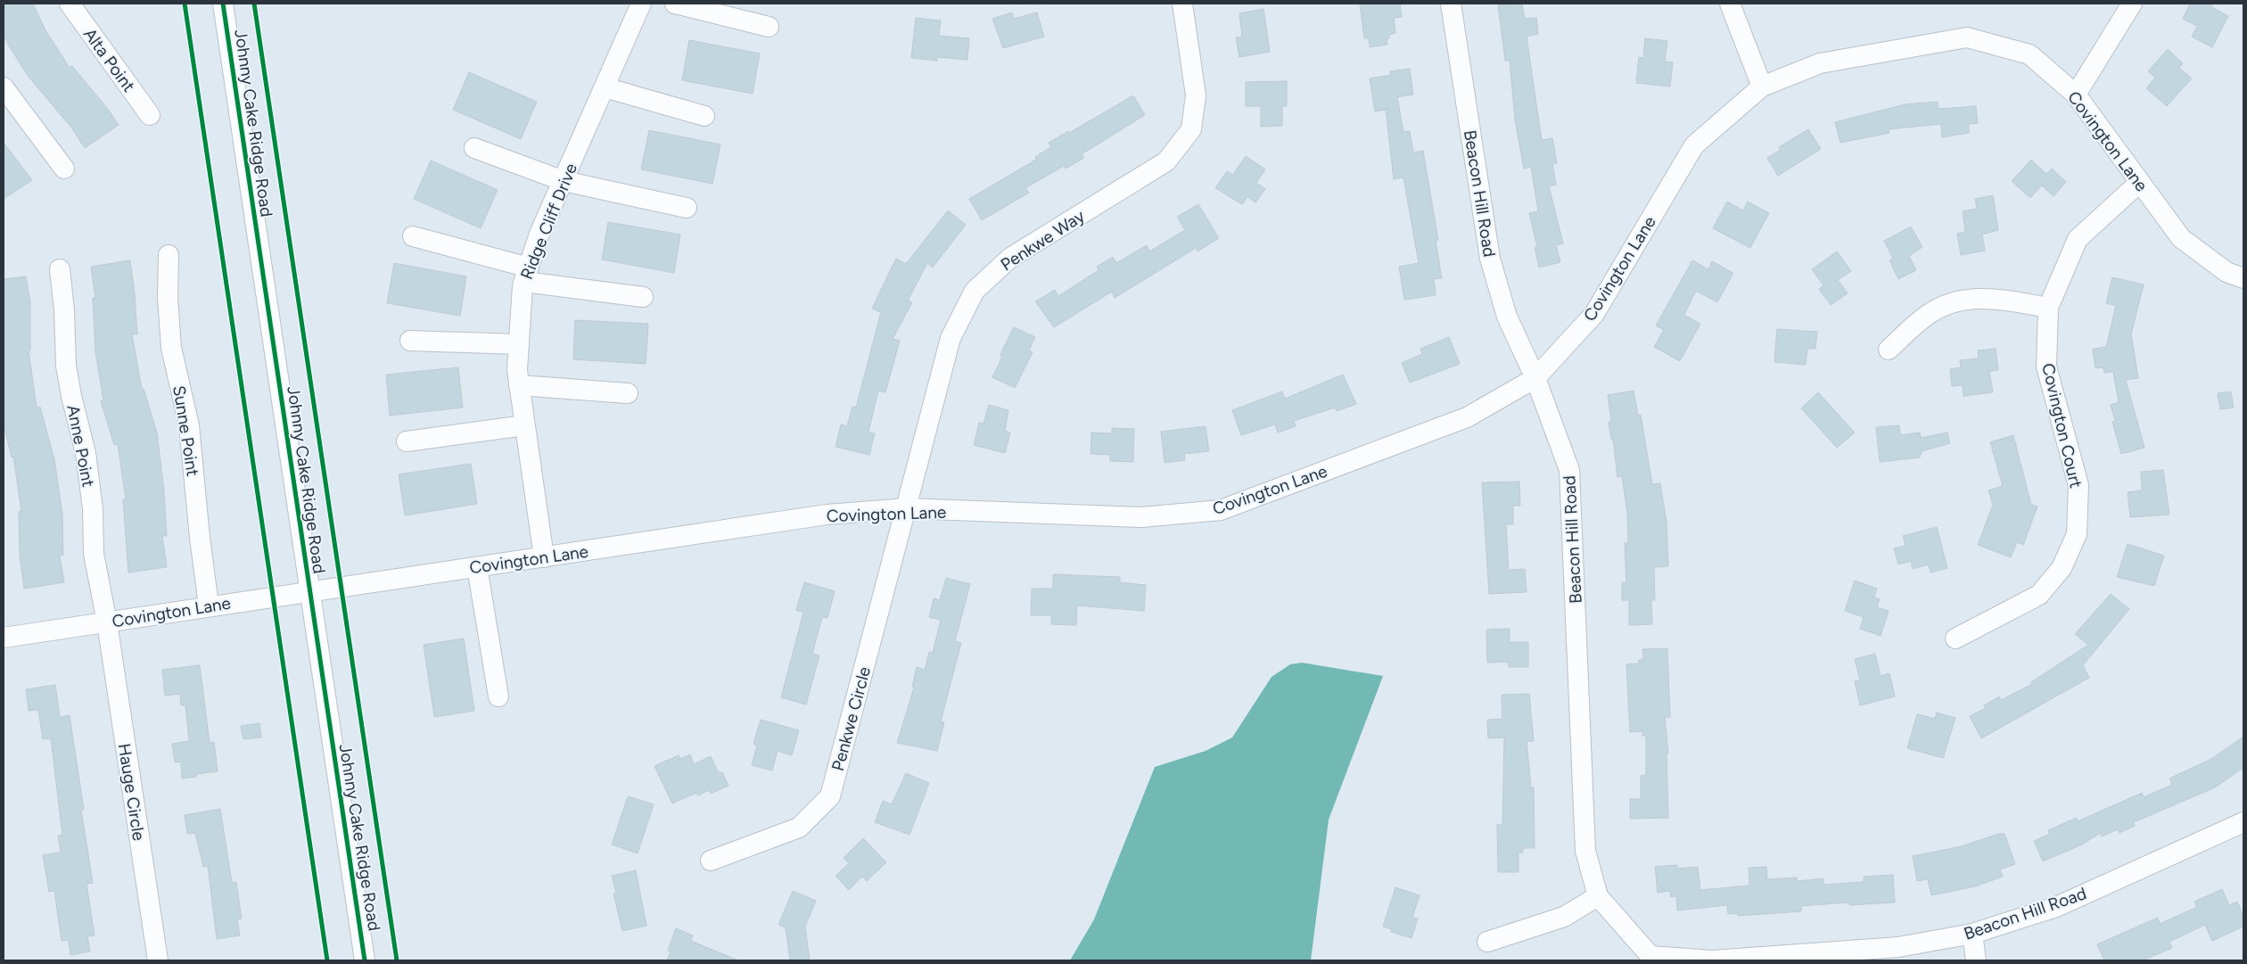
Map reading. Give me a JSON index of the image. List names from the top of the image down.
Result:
{
  "streets": {
    "street": [
      "Alta Point",
      "Johnny Cake Ridge Road",
      "Covington Lane",
      "Beacon Hill Road",
      "Ridge Cliff Drive",
      "Penkwe Way",
      "Covington Court",
      "Sunne Point",
      "Anne Point",
      "Penkwe Circle",
      "Hauge Circle"
    ]
  },
  "crossings": [
    ["Johnny Cake Ridge Road", "Covington Lane"],
    ["Covington Lane", "Beacon Hill Road"],
    ["Covington Lane", "Ridge Cliff Drive"],
    ["Covington Lane", "Penkwe Way"],
    ["Covington Lane", "Covington Court"],
    ["Covington Lane", "Sunne Point"],
    ["Covington Lane", "Anne Point"],
    ["Covington Lane", "Penkwe Circle"],
    ["Covington Lane", "Hauge Circle"],
    ["Penkwe Way", "Penkwe Circle"],
    ["Anne Point", "Hauge Circle"]
  ]
}
